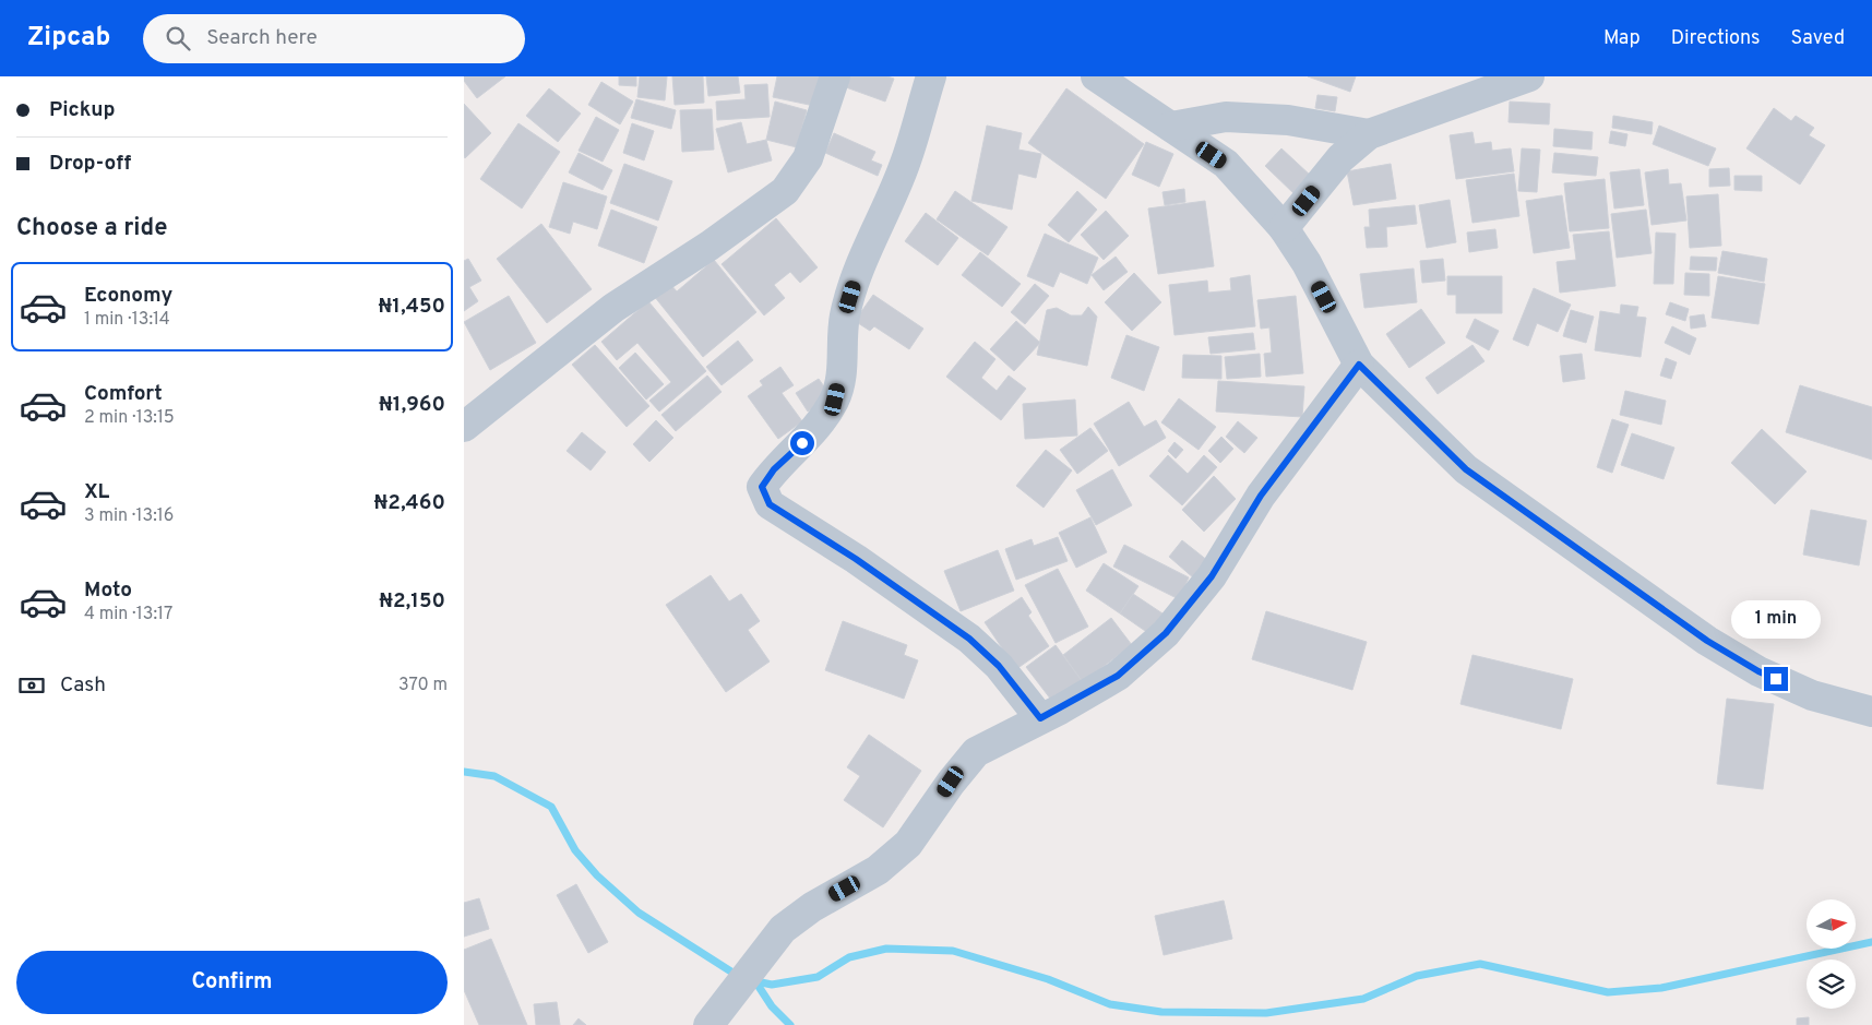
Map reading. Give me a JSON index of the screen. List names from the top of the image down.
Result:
{
  "north": "right",
  "page": {
    "header": "Zipcab",
    "search": "Search here",
    "nav": ["Map", "Directions", "Saved"],
    "banner": ["Pickup", "Drop-off"],
    "heading": "Choose a ride",
    "list": [
      {
        "name": "Economy",
        "note": "1 min · 13:14",
        "value": "₦1,450"
      },
      {
        "name": "Comfort",
        "note": "2 min · 13:15",
        "value": "₦1,960"
      },
      {
        "name": "XL",
        "note": "3 min · 13:16",
        "value": "₦2,460"
      },
      {
        "name": "Moto",
        "note": "4 min · 13:17",
        "value": "₦2,150"
      }
    ],
    "bubble": "1 min",
    "pay": ["Cash", "370 m"],
    "buttons": "Confirm"
  }
}
